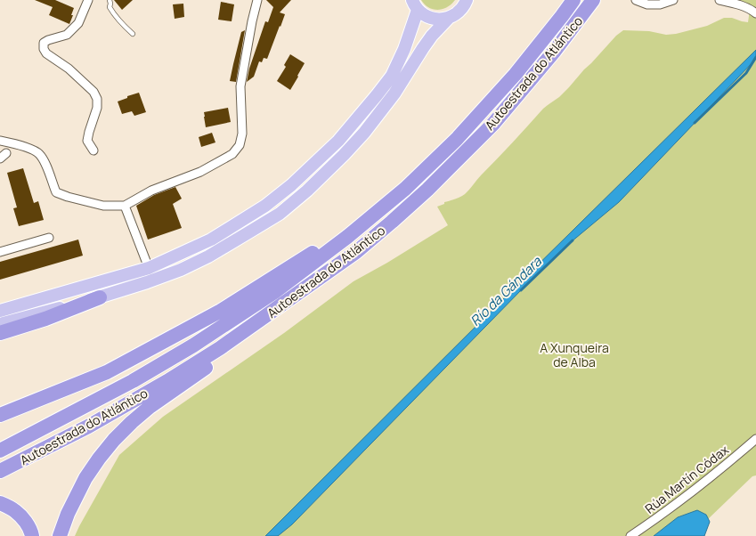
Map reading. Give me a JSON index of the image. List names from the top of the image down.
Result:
{
  "streets": {
    "highway": ["Autoestrada do Atlántico"],
    "street": ["Rúa Martín Códax"]
  },
  "water": ["Río da Gándara"],
  "parks": ["A Xunqueira de Alba"]
}
